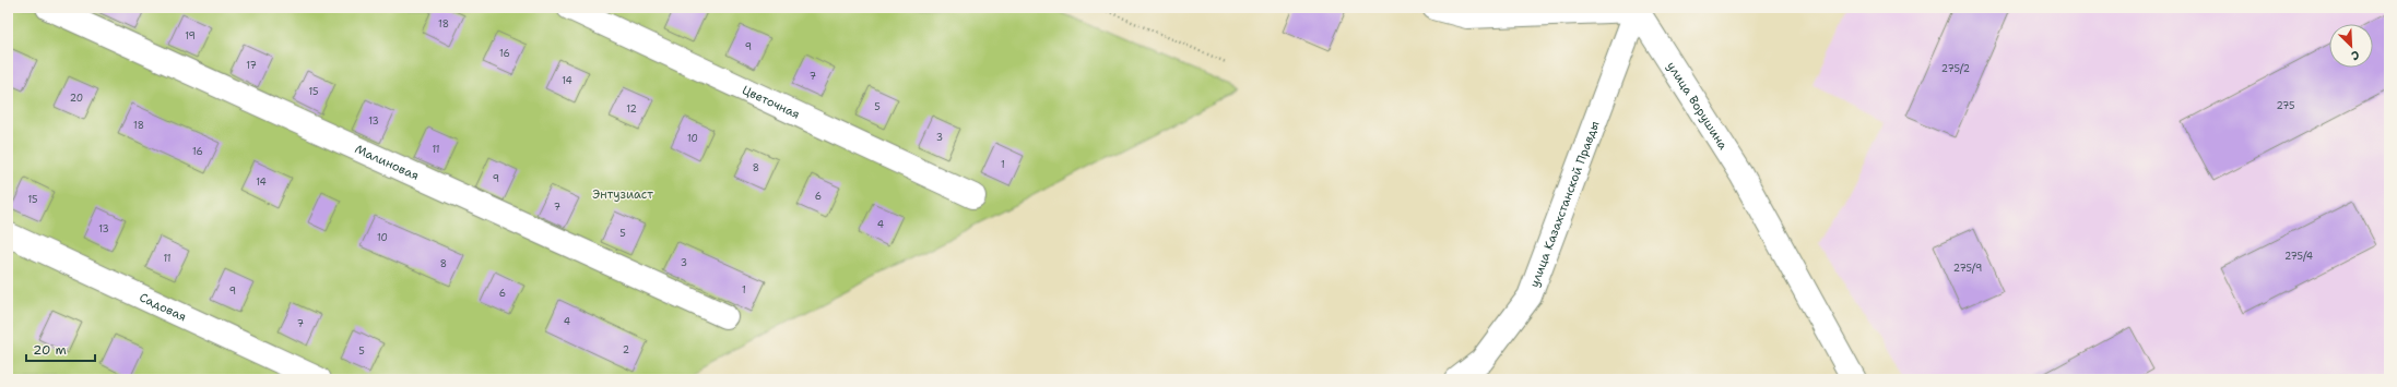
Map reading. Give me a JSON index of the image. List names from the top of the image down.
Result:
{
  "streets": {
    "street": [
      "Цветочная",
      "улица Ворушина",
      "Малиновая",
      "улица Казахстанской Правды",
      "Садовая"
    ]
  },
  "crossings": [
    ["улица Ворушина", "улица Казахстанской Правды"]
  ],
  "parks": ["Энтузиаст"],
  "house_numbers": [
    "18",
    "19",
    "9",
    "16",
    "17",
    "275/2",
    "7",
    "14",
    "15",
    "20",
    "275",
    "5",
    "12",
    "13",
    "18",
    "3",
    "10",
    "11",
    "16",
    "1",
    "8",
    "9",
    "14",
    "6",
    "15",
    "7",
    "4",
    "13",
    "5",
    "10",
    "275/4",
    "11",
    "3",
    "8",
    "275/9",
    "1",
    "9",
    "6",
    "4",
    "7",
    "2",
    "5"
  ],
  "scale_bar": "20 m",
  "north": "bottom right"
}
